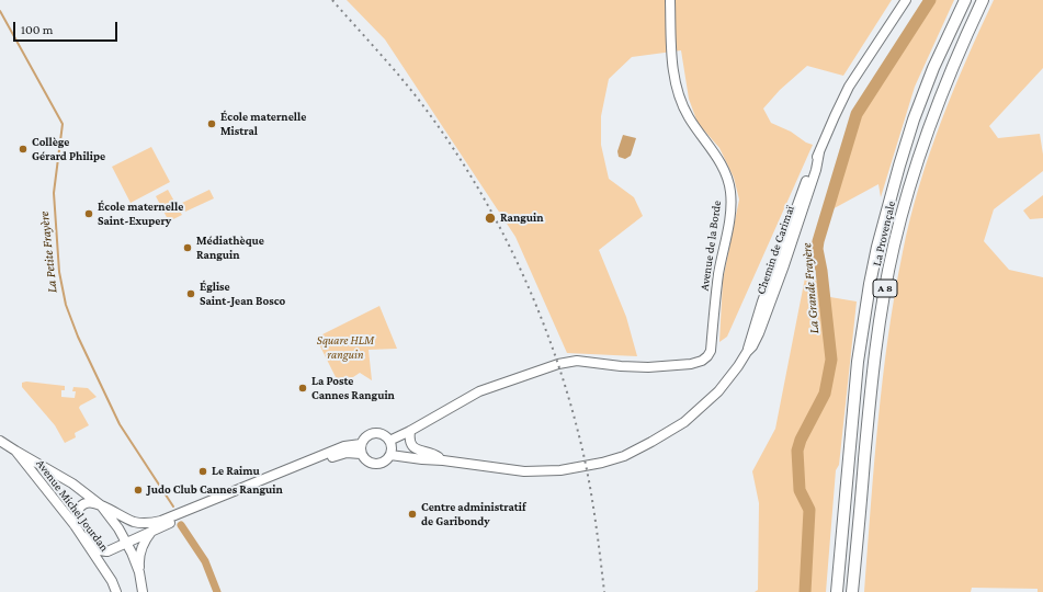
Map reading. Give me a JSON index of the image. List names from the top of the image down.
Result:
{
  "streets": {
    "highway": ["La Provençale", "A 8"],
    "street": ["Avenue de la Borde", "Chemin de Carimaï", "Avenue Michel Jourdan"]
  },
  "crossings": [
    ["Avenue de la Borde", "Chemin de Carimaï"]
  ],
  "water": ["La Petite Frayère", "La Grande Frayère"],
  "parks": ["Square HLM ranguin"],
  "places": [
    "École maternelle Mistral",
    "Collège Gérard Philipe",
    "École maternelle Saint-Exupery",
    "Ranguin",
    "Médiathèque Ranguin",
    "Église Saint-Jean Bosco",
    "La Poste Cannes Ranguin",
    "Le Raimu",
    "Judo Club Cannes Ranguin",
    "Centre administratif de Garibondy"
  ],
  "scale_bar": "100 m"
}
